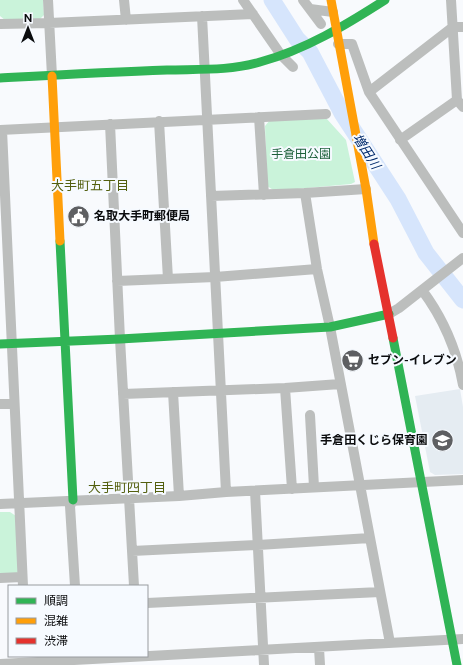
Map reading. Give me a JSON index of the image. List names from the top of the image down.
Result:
{
  "districts": ["大手町五丁目", "大手町四丁目"],
  "water": ["増田川"],
  "parks": ["手倉田公園"],
  "places": {
    "public building": ["名取大手町郵便局"],
    "supermarket": ["セブン-イレブン"],
    "school or university": ["手倉田くじら保育園"]
  },
  "legend": ["順調", "混雑", "渋滞"],
  "north": "top"
}
